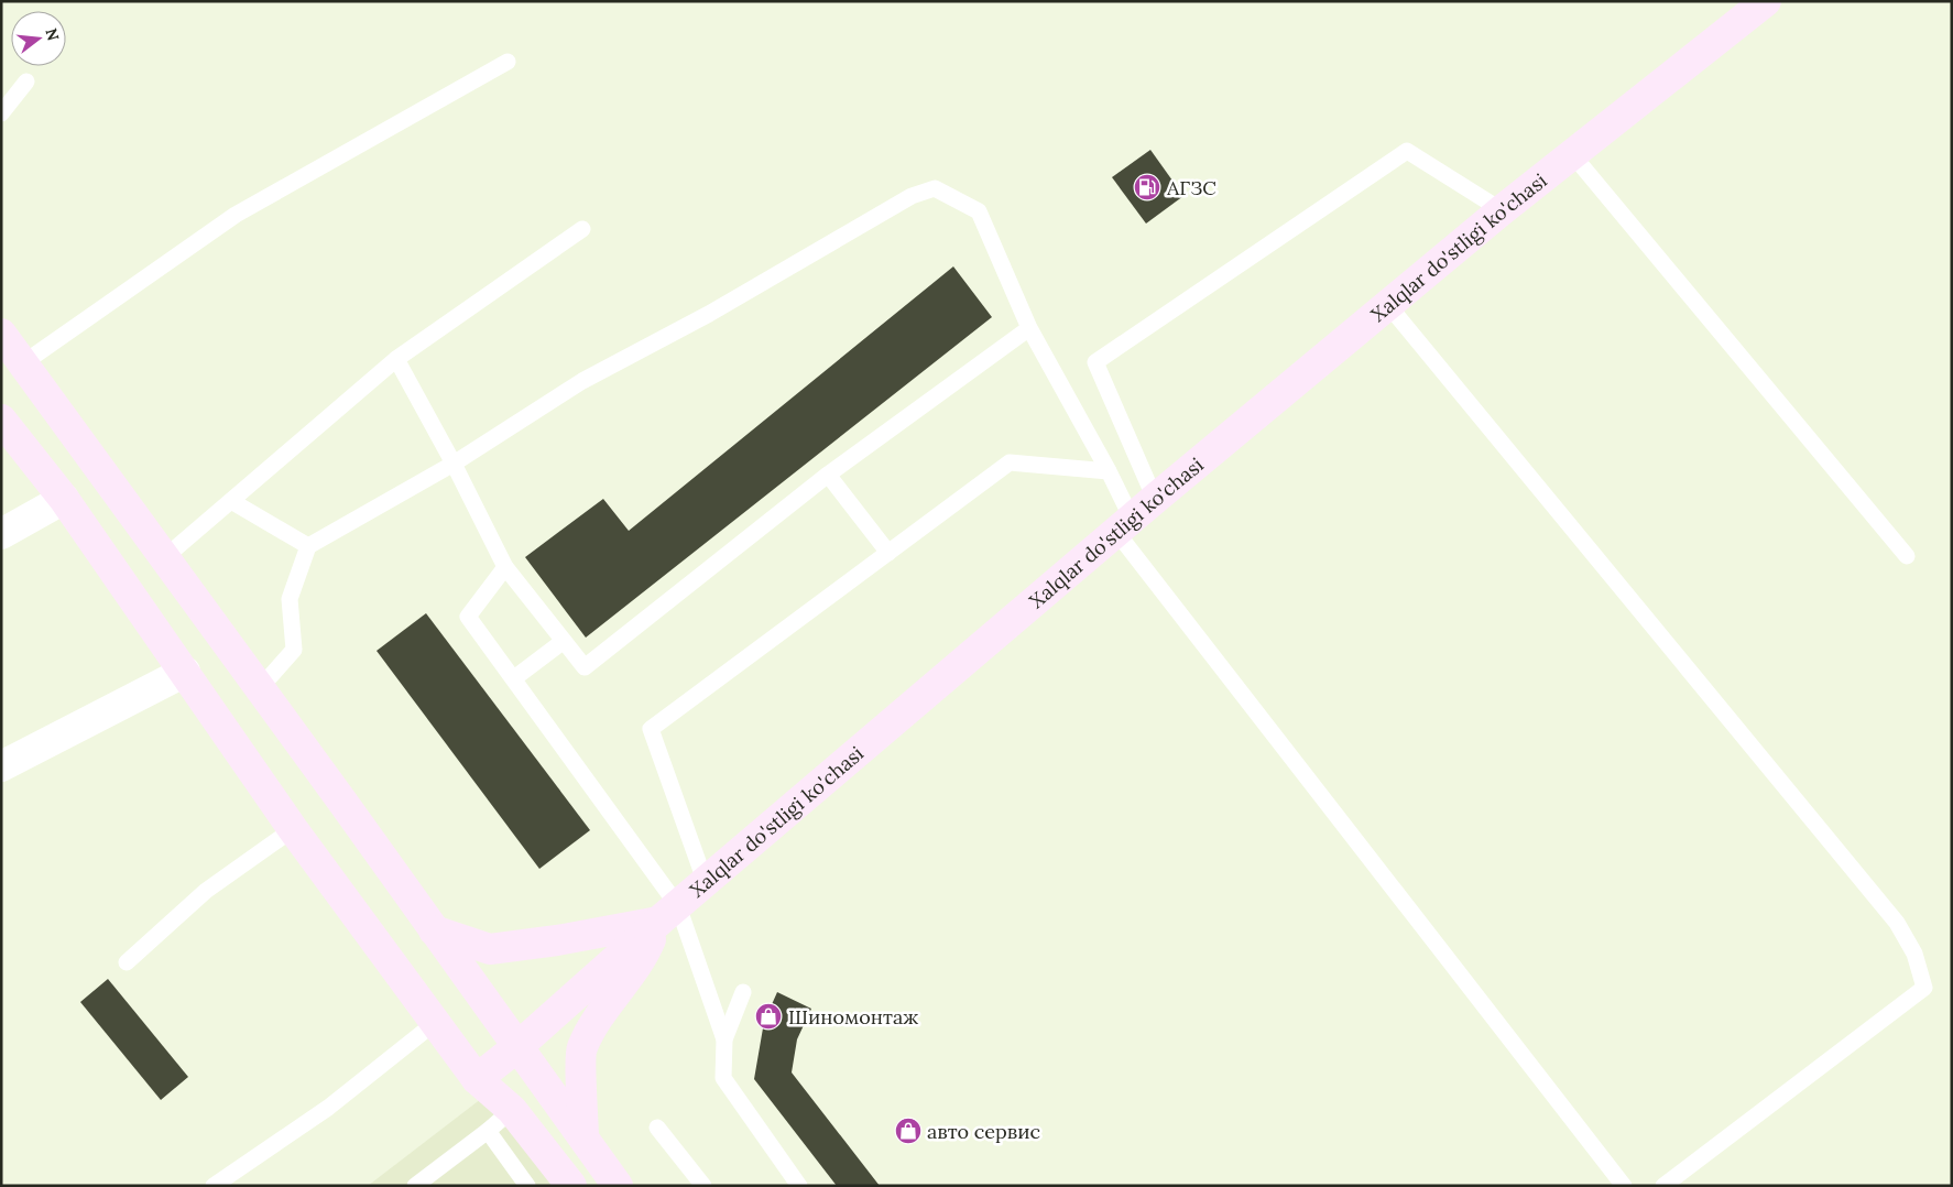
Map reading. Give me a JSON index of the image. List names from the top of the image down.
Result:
{
  "streets": {
    "main road": ["Xalqlar do'stligi ko'chasi"]
  },
  "places": {
    "fuel station": ["АГЗС"],
    "shop": ["Шиномонтаж", "авто сервис"]
  },
  "north": "right"
}
